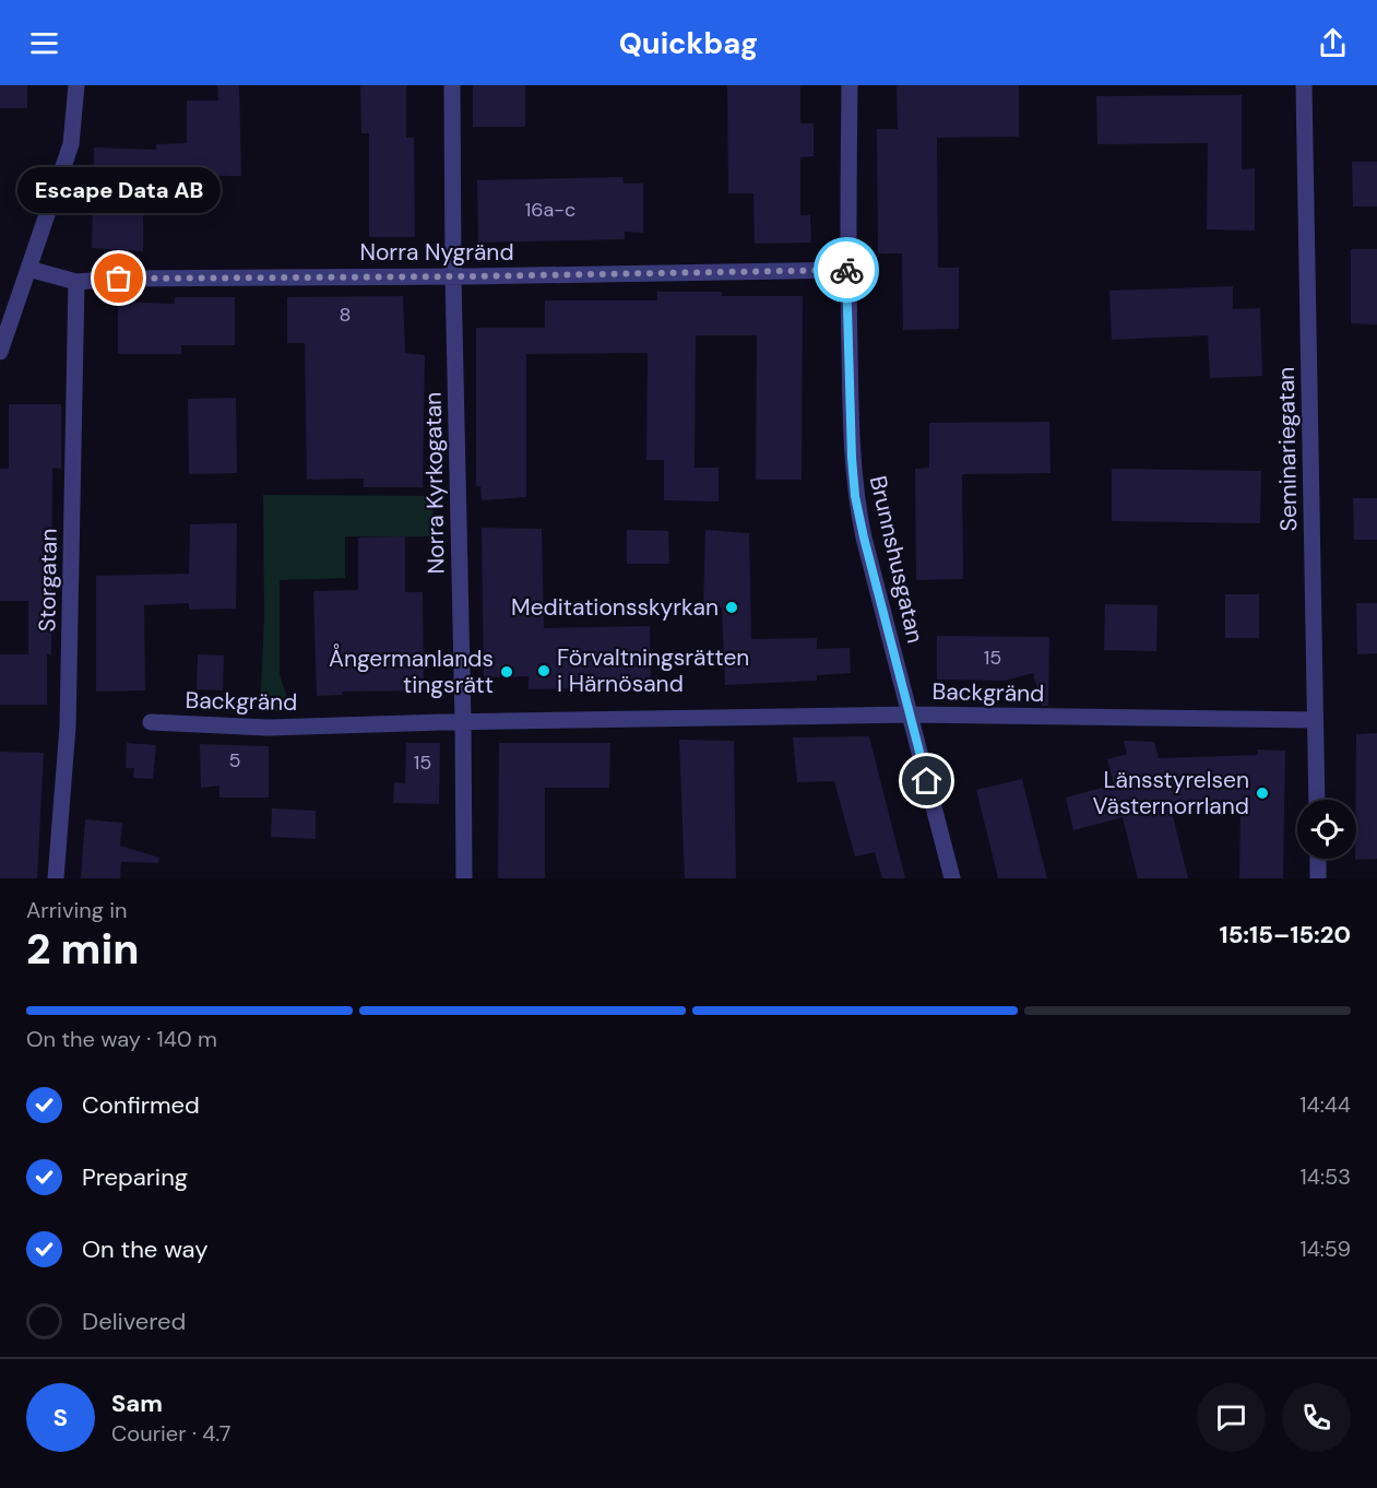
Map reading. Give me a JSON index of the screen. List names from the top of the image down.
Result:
{
  "streets": {
    "street": [
      "Norra Nygränd",
      "Seminariegatan",
      "Norra Kyrkogatan",
      "Brunnshusgatan",
      "Storgatan",
      "Backgränd"
    ]
  },
  "crossings": [
    ["Norra Nygränd", "Norra Kyrkogatan"],
    ["Norra Nygränd", "Brunnshusgatan"],
    ["Norra Nygränd", "Storgatan"],
    ["Seminariegatan", "Backgränd"],
    ["Norra Kyrkogatan", "Backgränd"],
    ["Brunnshusgatan", "Backgränd"]
  ],
  "places": [
    "Escape Data AB",
    "Meditationsskyrkan",
    "Förvaltningsrätten i Härnösand",
    "Ångermanlands tingsrätt",
    "Länsstyrelsen Västernorrland"
  ],
  "house_numbers": [
    "16a-c",
    "8",
    "15",
    "5",
    "15"
  ],
  "page": {
    "header": "Quickbag",
    "bubble": "Escape Data AB",
    "heading": ["2 min", "Arriving in", "15:15–15:20"],
    "panel": ["Sam", "Courier · 4.7"],
    "bar": "On the way · 140 m",
    "list": [
      ["Confirmed", "14:44"],
      ["Preparing", "14:53"],
      ["On the way", "14:59"],
      "Delivered"
    ],
    "round": "S"
  }
}
